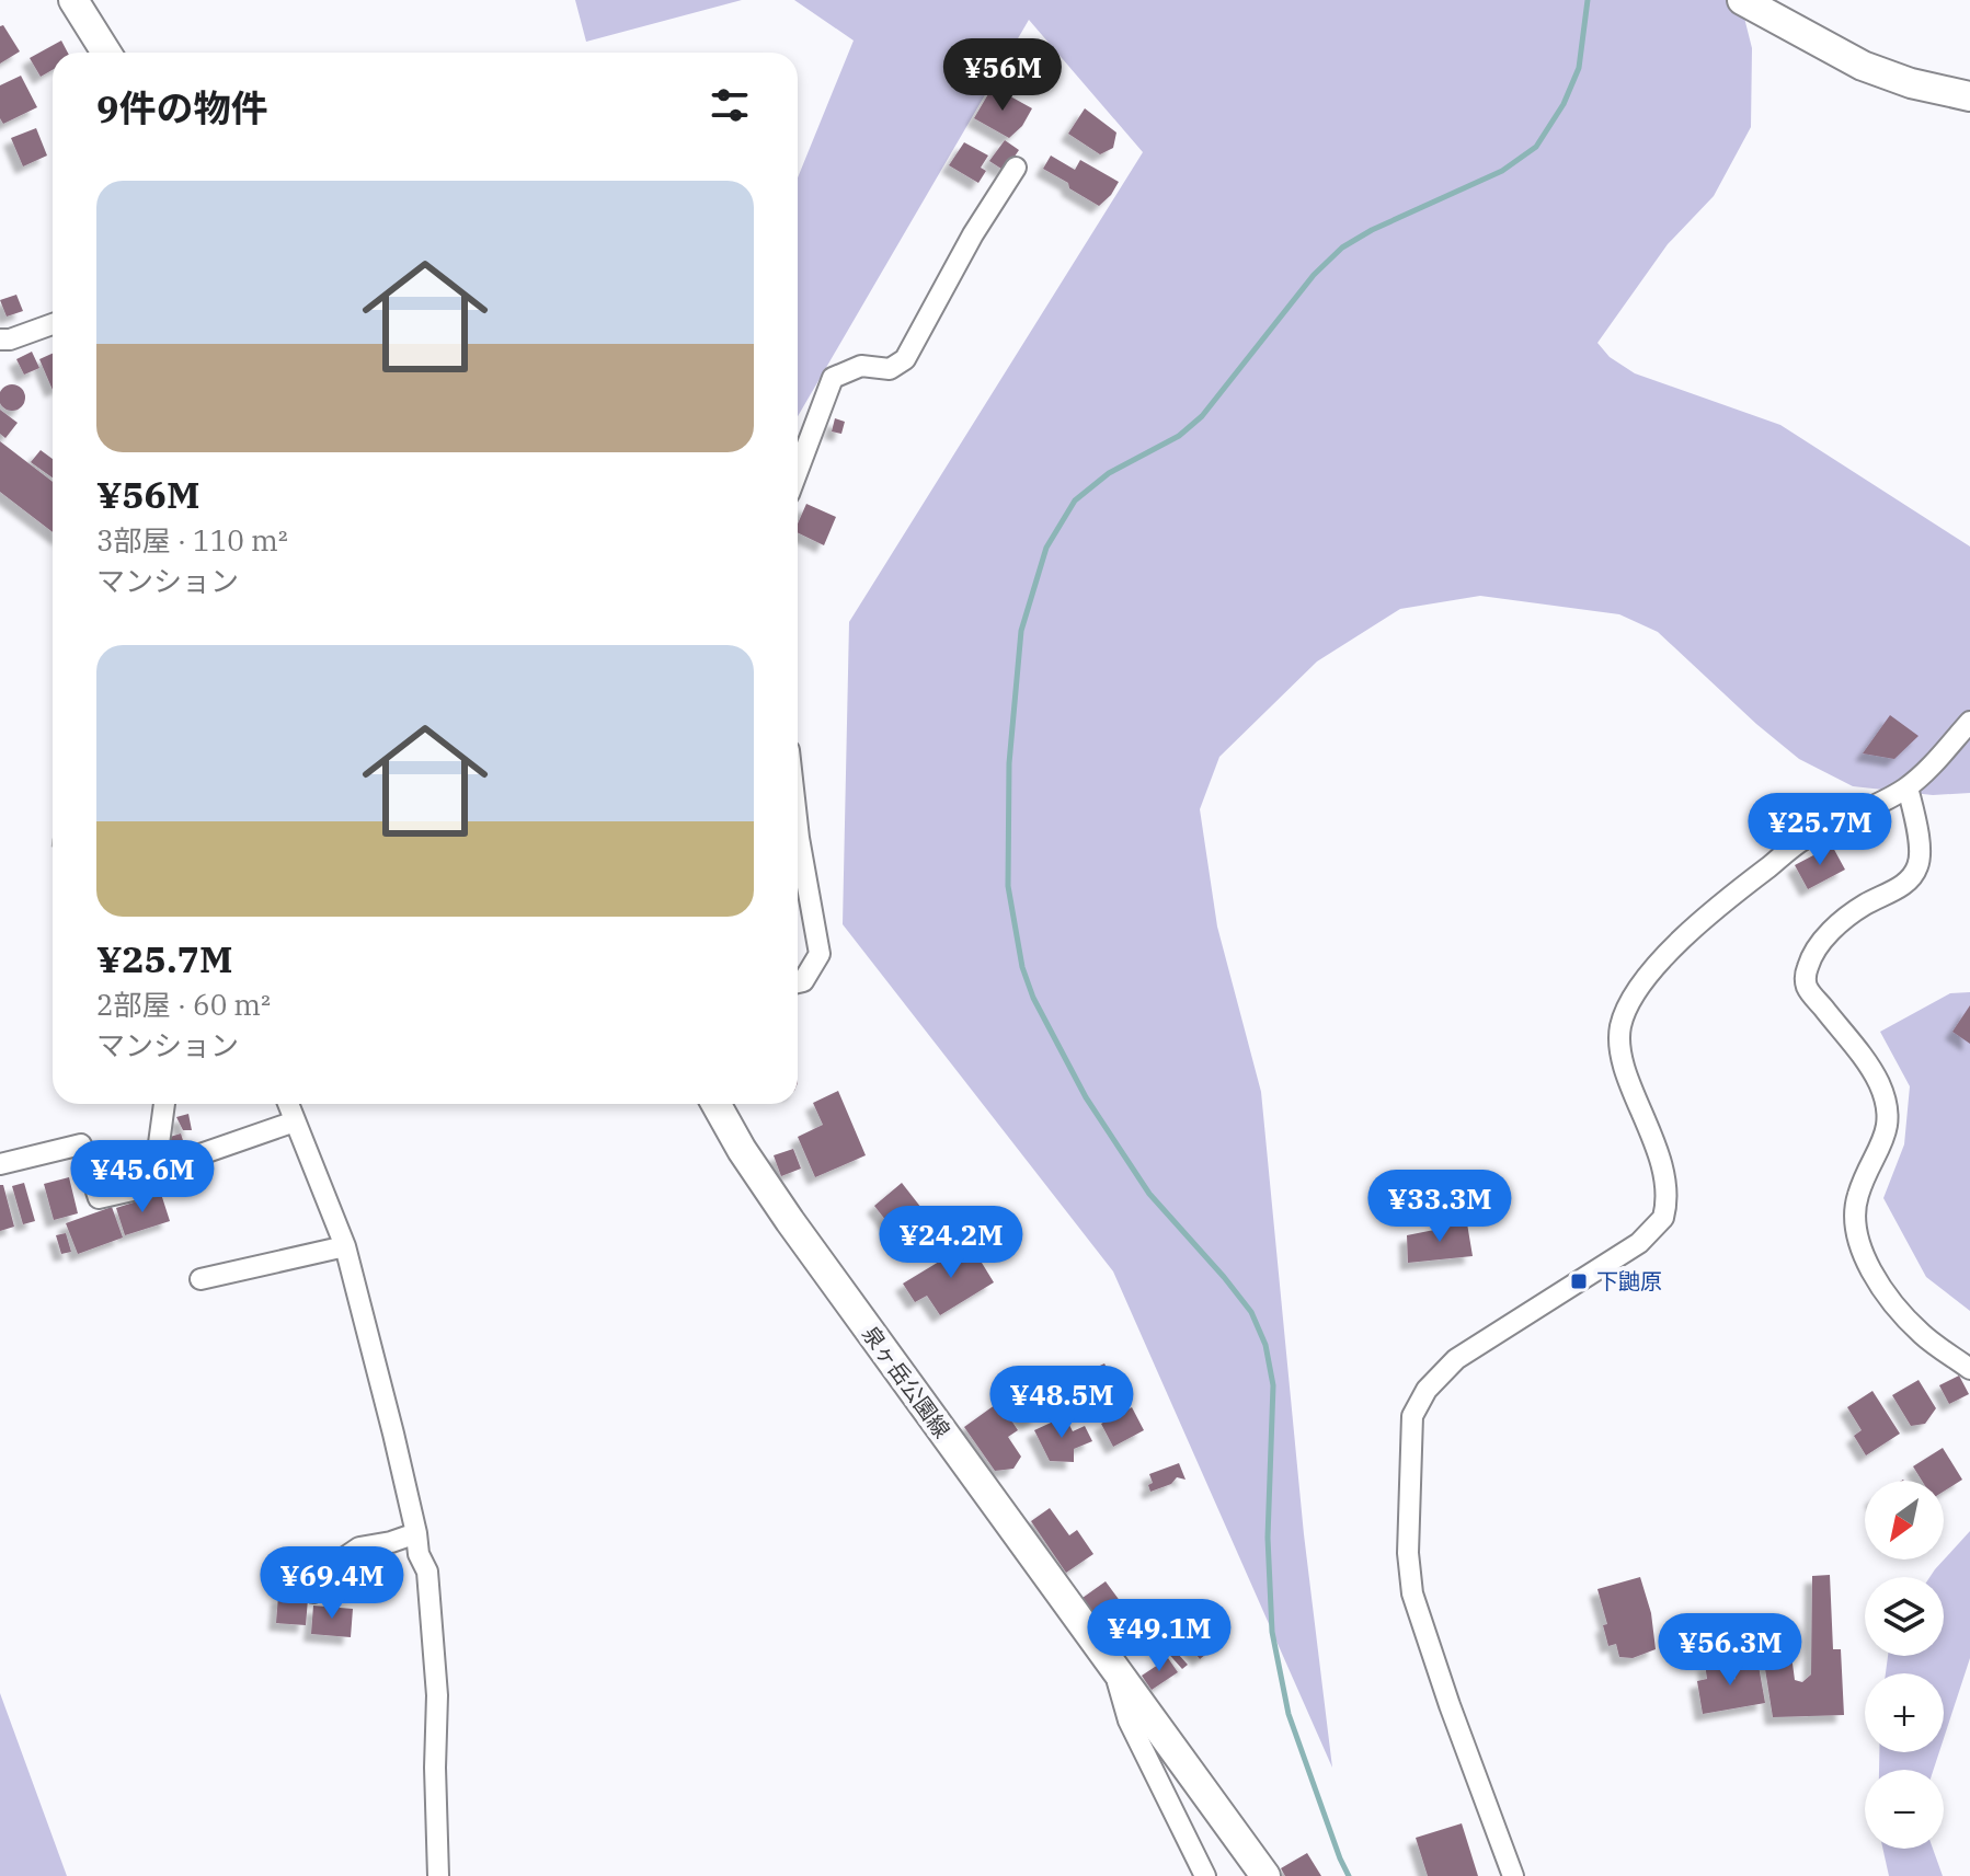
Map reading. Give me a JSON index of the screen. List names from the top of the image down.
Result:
{
  "streets": {
    "main road": ["泉ヶ岳公園線"]
  },
  "places": {
    "transit": ["下鼬原"]
  },
  "north": "bottom left",
  "page": {
    "price": [
      "¥56M",
      "¥25.7M",
      "¥45.6M",
      "¥33.3M",
      "¥24.2M",
      "¥48.5M",
      "¥69.4M",
      "¥49.1M",
      "¥56.3M"
    ],
    "heading": "9件の物件",
    "list": [
      {
        "name": "¥56M",
        "note": "3部屋 · 110 m² · マンション"
      },
      {
        "name": "¥25.7M",
        "note": "2部屋 · 60 m² · マンション"
      }
    ],
    "map_buttons": ["+", "−"]
  }
}
